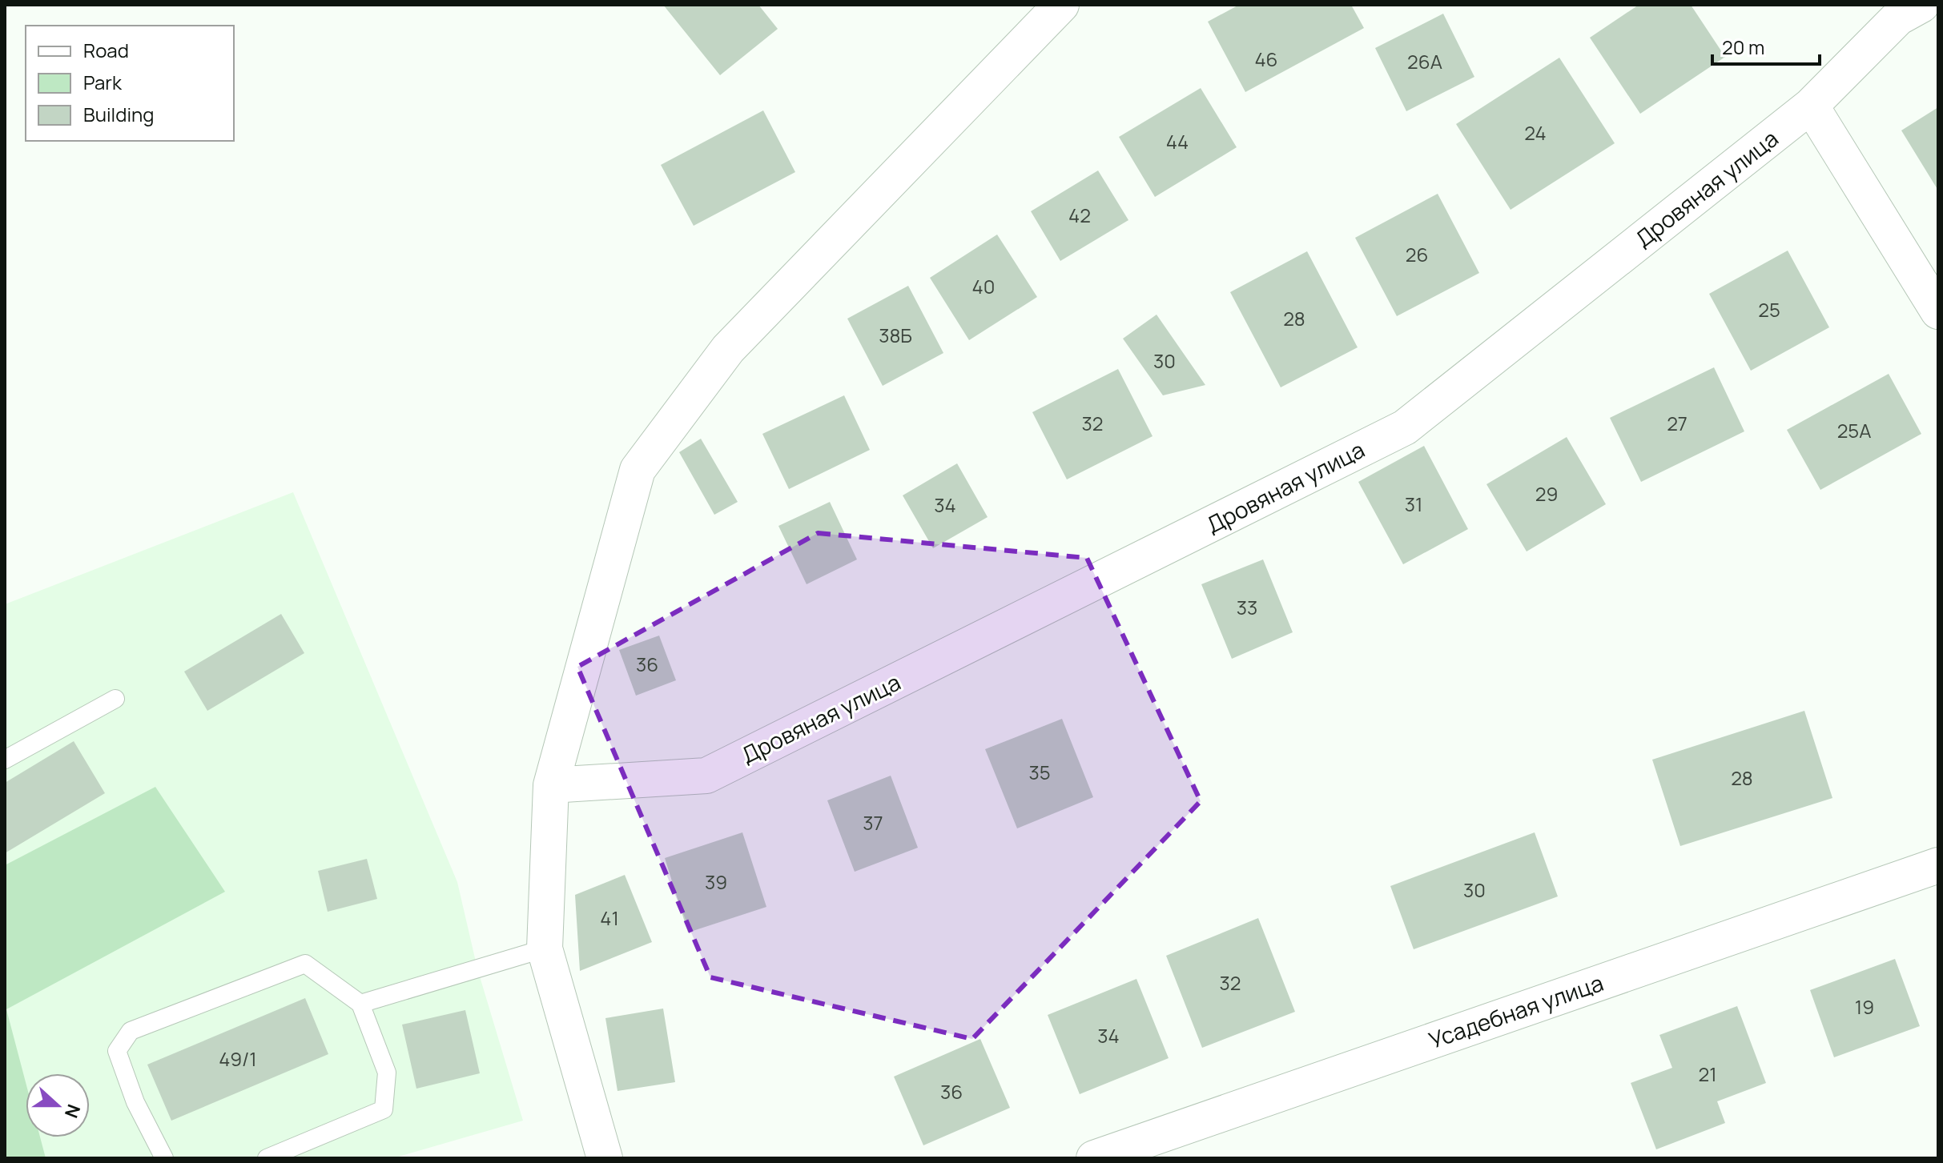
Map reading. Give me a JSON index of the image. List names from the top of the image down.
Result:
{
  "streets": {
    "street": ["Дровяная улица", "Усадебная улица"]
  },
  "house_numbers": [
    "46",
    "26А",
    "24",
    "44",
    "42",
    "26",
    "40",
    "25",
    "28",
    "38Б",
    "30",
    "32",
    "27",
    "25А",
    "29",
    "31",
    "34",
    "33",
    "36",
    "35",
    "28",
    "37",
    "39",
    "30",
    "41",
    "32",
    "19",
    "34",
    "49/1",
    "21",
    "36"
  ],
  "legend": ["Road", "Park", "Building"],
  "scale_bar": "20 m",
  "north": "right"
}
